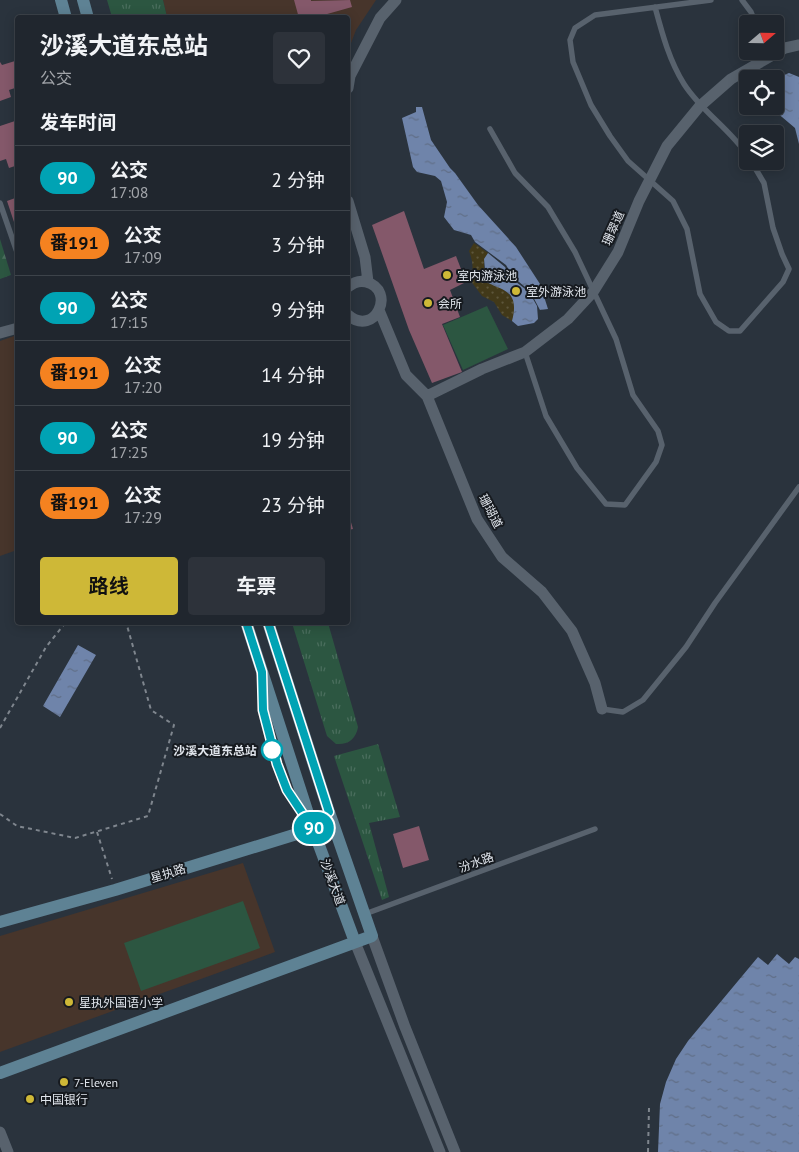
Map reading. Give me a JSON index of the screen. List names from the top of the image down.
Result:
{
  "streets": {
    "street": [
      "珊翠道",
      "珊瑚道",
      "星执路",
      "沙溪大道"
    ],
    "lane": ["汾水路"]
  },
  "crossings": [
    ["珊翠道", "珊瑚道"],
    ["汾水路", "沙溪大道"],
    ["星执路", "沙溪大道"]
  ],
  "places": [
    "室内游泳池",
    "室外游泳池",
    "会所",
    "沙溪大道东总站",
    "星执外国语小学",
    "7-Eleven",
    "中国银行"
  ],
  "lines": ["bus line 90"],
  "north": "right",
  "page": {
    "on_map": "90",
    "heading": [
      ["沙溪大道东总站", "公交"],
      "发车时间"
    ],
    "list": [
      {
        "mark": "90",
        "name": "公交",
        "note": "17:08",
        "value": "2 分钟"
      },
      {
        "mark": "番191",
        "name": "公交",
        "note": "17:09",
        "value": "3 分钟"
      },
      {
        "mark": "90",
        "name": "公交",
        "note": "17:15",
        "value": "9 分钟"
      },
      {
        "mark": "番191",
        "name": "公交",
        "note": "17:20",
        "value": "14 分钟"
      },
      {
        "mark": "90",
        "name": "公交",
        "note": "17:25",
        "value": "19 分钟"
      },
      {
        "mark": "番191",
        "name": "公交",
        "note": "17:29",
        "value": "23 分钟"
      }
    ],
    "buttons": ["路线", "车票"]
  }
}
